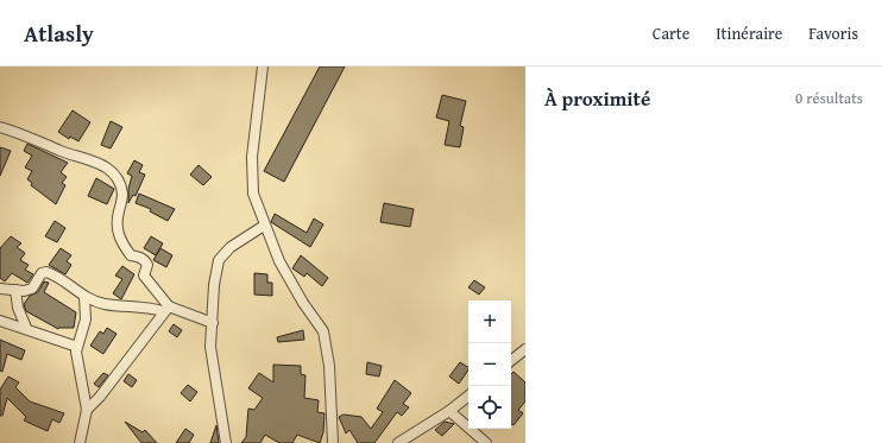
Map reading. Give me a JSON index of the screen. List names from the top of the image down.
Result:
{
  "page": {
    "header": "Atlasly",
    "nav": ["Carte", "Itinéraire", "Favoris"],
    "heading": ["À proximité", "0 résultats"],
    "map_buttons": ["+", "−"]
  }
}
